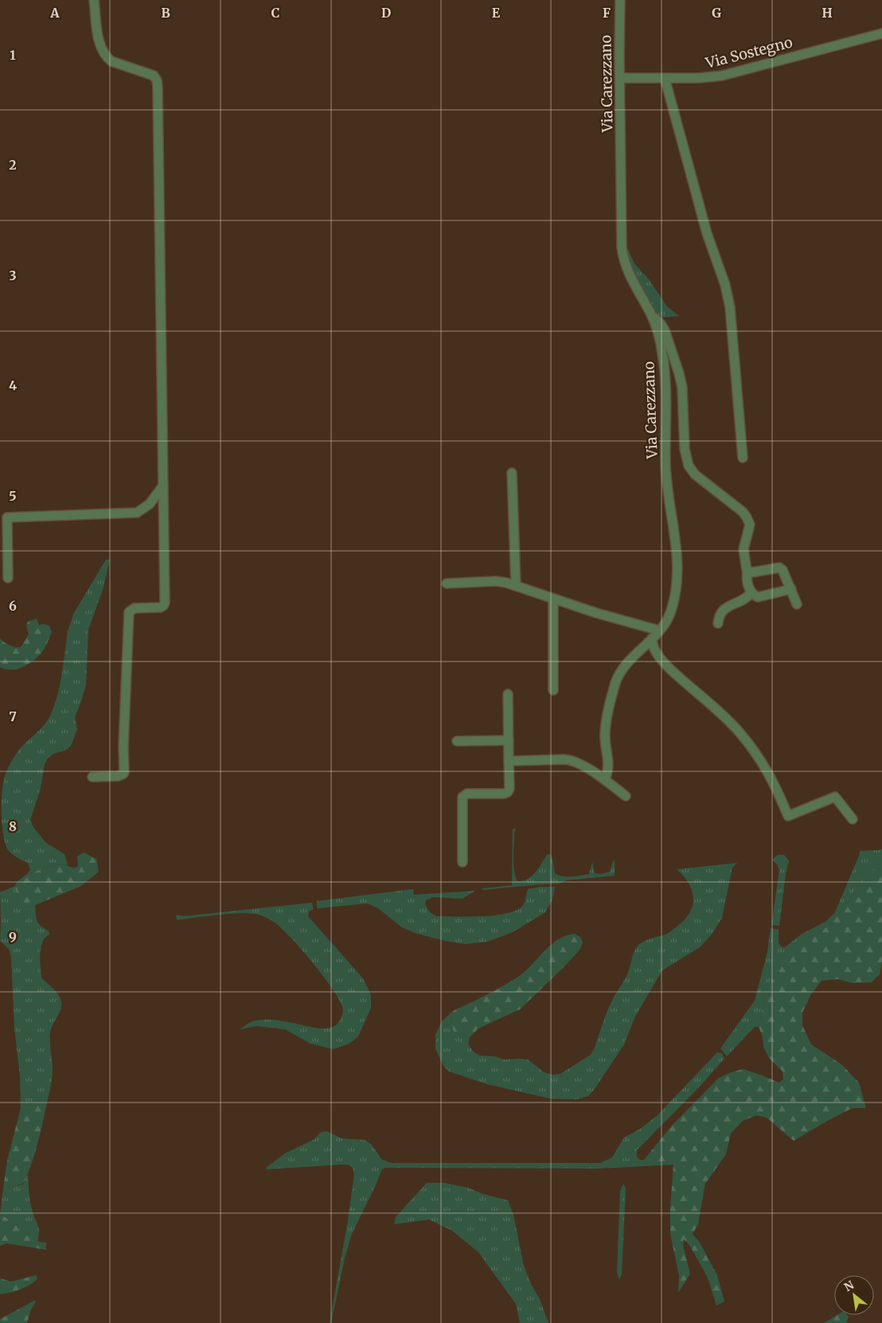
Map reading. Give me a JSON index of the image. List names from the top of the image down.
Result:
{
  "streets": {
    "street": ["Via Sostegno", "Via Carezzano"]
  },
  "crossings": [
    ["Via Sostegno", "Via Carezzano"]
  ],
  "north": "top left",
  "grid": {
    "columns": [
      "A",
      "B",
      "C",
      "D",
      "E",
      "F",
      "G",
      "H"
    ],
    "rows": [
      "1",
      "2",
      "3",
      "4",
      "5",
      "6",
      "7",
      "8",
      "9"
    ]
  }
}
